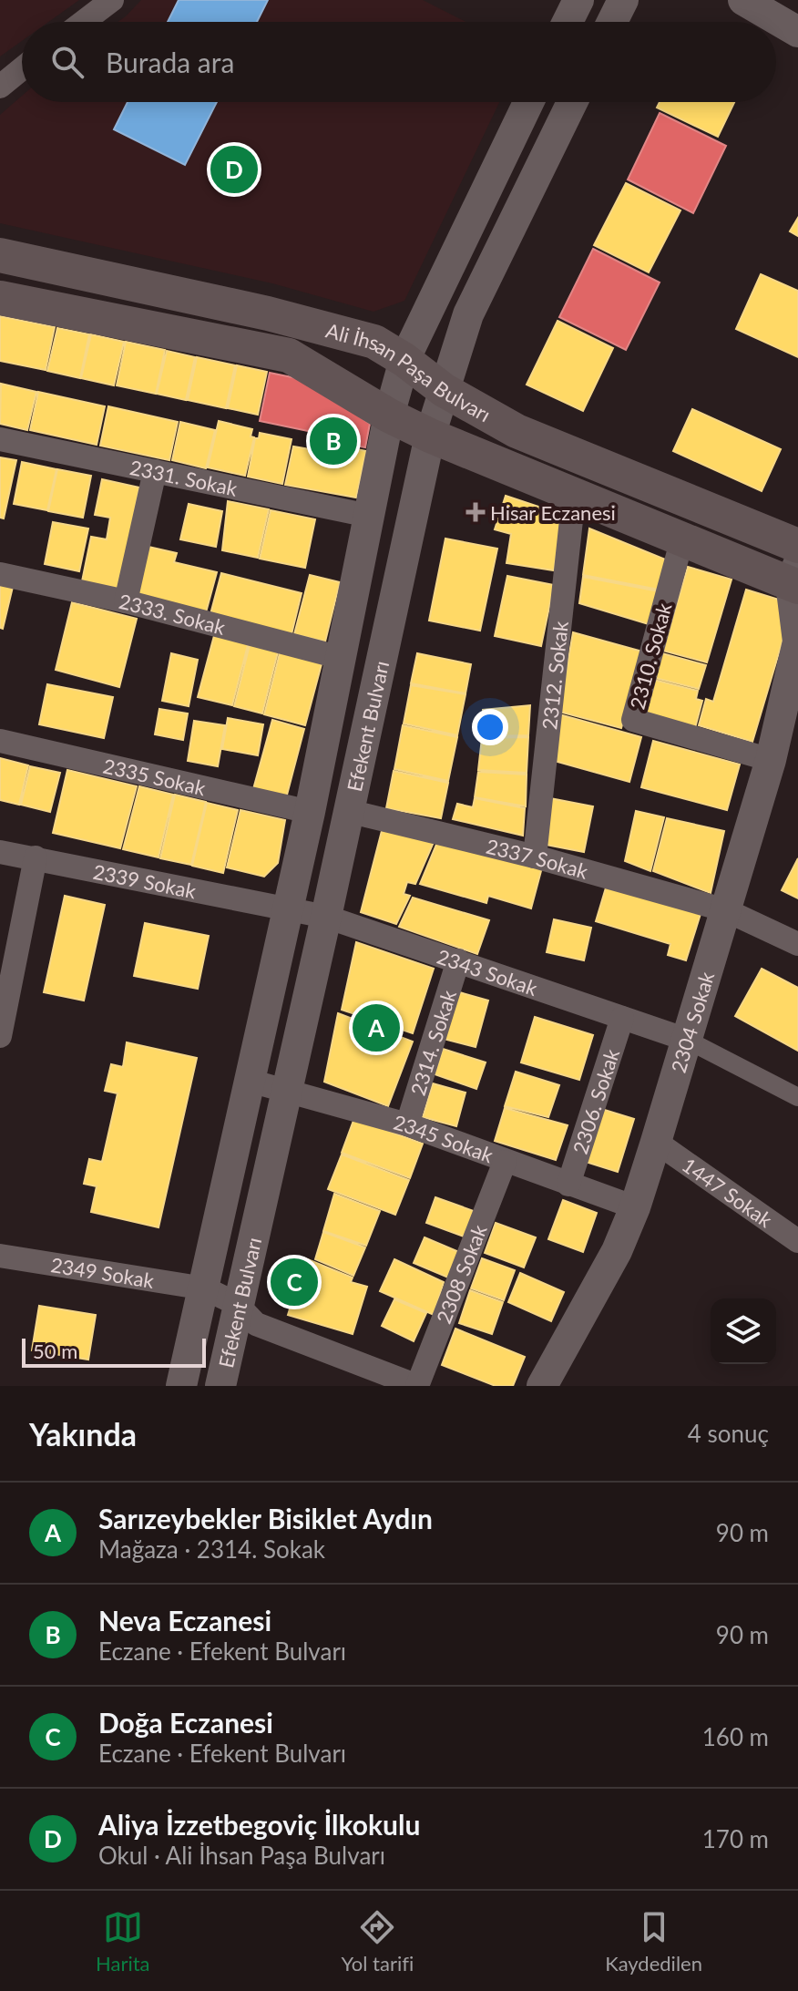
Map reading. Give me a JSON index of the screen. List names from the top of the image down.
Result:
{
  "streets": {
    "main road": ["Ali İhsan Paşa Bulvarı"],
    "street": [
      "2331. Sokak",
      "2333. Sokak",
      "2310. Sokak",
      "2312. Sokak",
      "Efekent Bulvarı",
      "2335 Sokak",
      "2337 Sokak",
      "2339 Sokak",
      "2343 Sokak",
      "2304 Sokak",
      "2314. Sokak",
      "2306. Sokak",
      "2345 Sokak",
      "1447 Sokak",
      "2349 Sokak",
      "2308 Sokak"
    ]
  },
  "crossings": [
    ["Ali İhsan Paşa Bulvarı", "2310. Sokak"],
    ["Ali İhsan Paşa Bulvarı", "2312. Sokak"],
    ["Ali İhsan Paşa Bulvarı", "Efekent Bulvarı"],
    ["2331. Sokak", "Efekent Bulvarı"],
    ["2333. Sokak", "Efekent Bulvarı"],
    ["2310. Sokak", "2304 Sokak"],
    ["2312. Sokak", "2337 Sokak"],
    ["Efekent Bulvarı", "2335 Sokak"],
    ["Efekent Bulvarı", "2337 Sokak"],
    ["Efekent Bulvarı", "2339 Sokak"],
    ["Efekent Bulvarı", "2343 Sokak"],
    ["Efekent Bulvarı", "2345 Sokak"],
    ["Efekent Bulvarı", "2349 Sokak"],
    ["2337 Sokak", "2304 Sokak"],
    ["2339 Sokak", "2343 Sokak"],
    ["2343 Sokak", "2304 Sokak"],
    ["2343 Sokak", "2314. Sokak"],
    ["2343 Sokak", "2306. Sokak"],
    ["2304 Sokak", "2345 Sokak"],
    ["2304 Sokak", "1447 Sokak"],
    ["2314. Sokak", "2345 Sokak"],
    ["2306. Sokak", "2345 Sokak"],
    ["2345 Sokak", "2308 Sokak"],
    ["2349 Sokak", "2308 Sokak"]
  ],
  "places": {
    "health": ["Hisar Eczanesi"]
  },
  "scale_bar": "50 m",
  "page": {
    "search": "Burada ara",
    "pins": [
      "D",
      "B",
      "A",
      "C"
    ],
    "scale": "50 m",
    "heading": ["Yakında", "4 sonuç"],
    "list": [
      {
        "mark": "A",
        "name": "Sarızeybekler Bisiklet Aydın",
        "note": "Mağaza · 2314. Sokak",
        "value": "90 m"
      },
      {
        "mark": "B",
        "name": "Neva Eczanesi",
        "note": "Eczane · Efekent Bulvarı",
        "value": "90 m"
      },
      {
        "mark": "C",
        "name": "Doğa Eczanesi",
        "note": "Eczane · Efekent Bulvarı",
        "value": "160 m"
      },
      {
        "mark": "D",
        "name": "Aliya İzzetbegoviç İlkokulu",
        "note": "Okul · Ali İhsan Paşa Bulvarı",
        "value": "170 m"
      }
    ],
    "nav": ["Harita", "Yol tarifi", "Kaydedilen"]
  }
}
